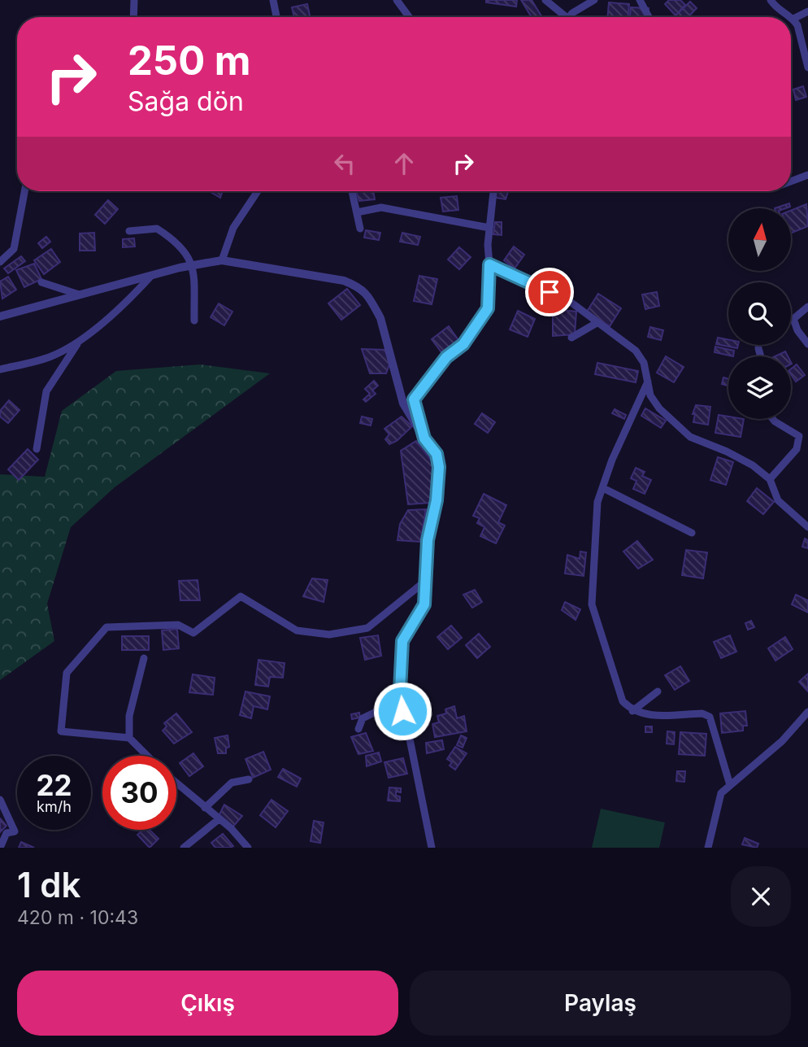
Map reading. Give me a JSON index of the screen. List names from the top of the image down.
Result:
{
  "north": "top",
  "page": {
    "turn": ["250 m", "Sağa dön"],
    "speed": "22 km/h",
    "limit": "30",
    "heading": ["1 dk", "420 m · 10:43"],
    "buttons": ["Çıkış", "Paylaş"]
  }
}
